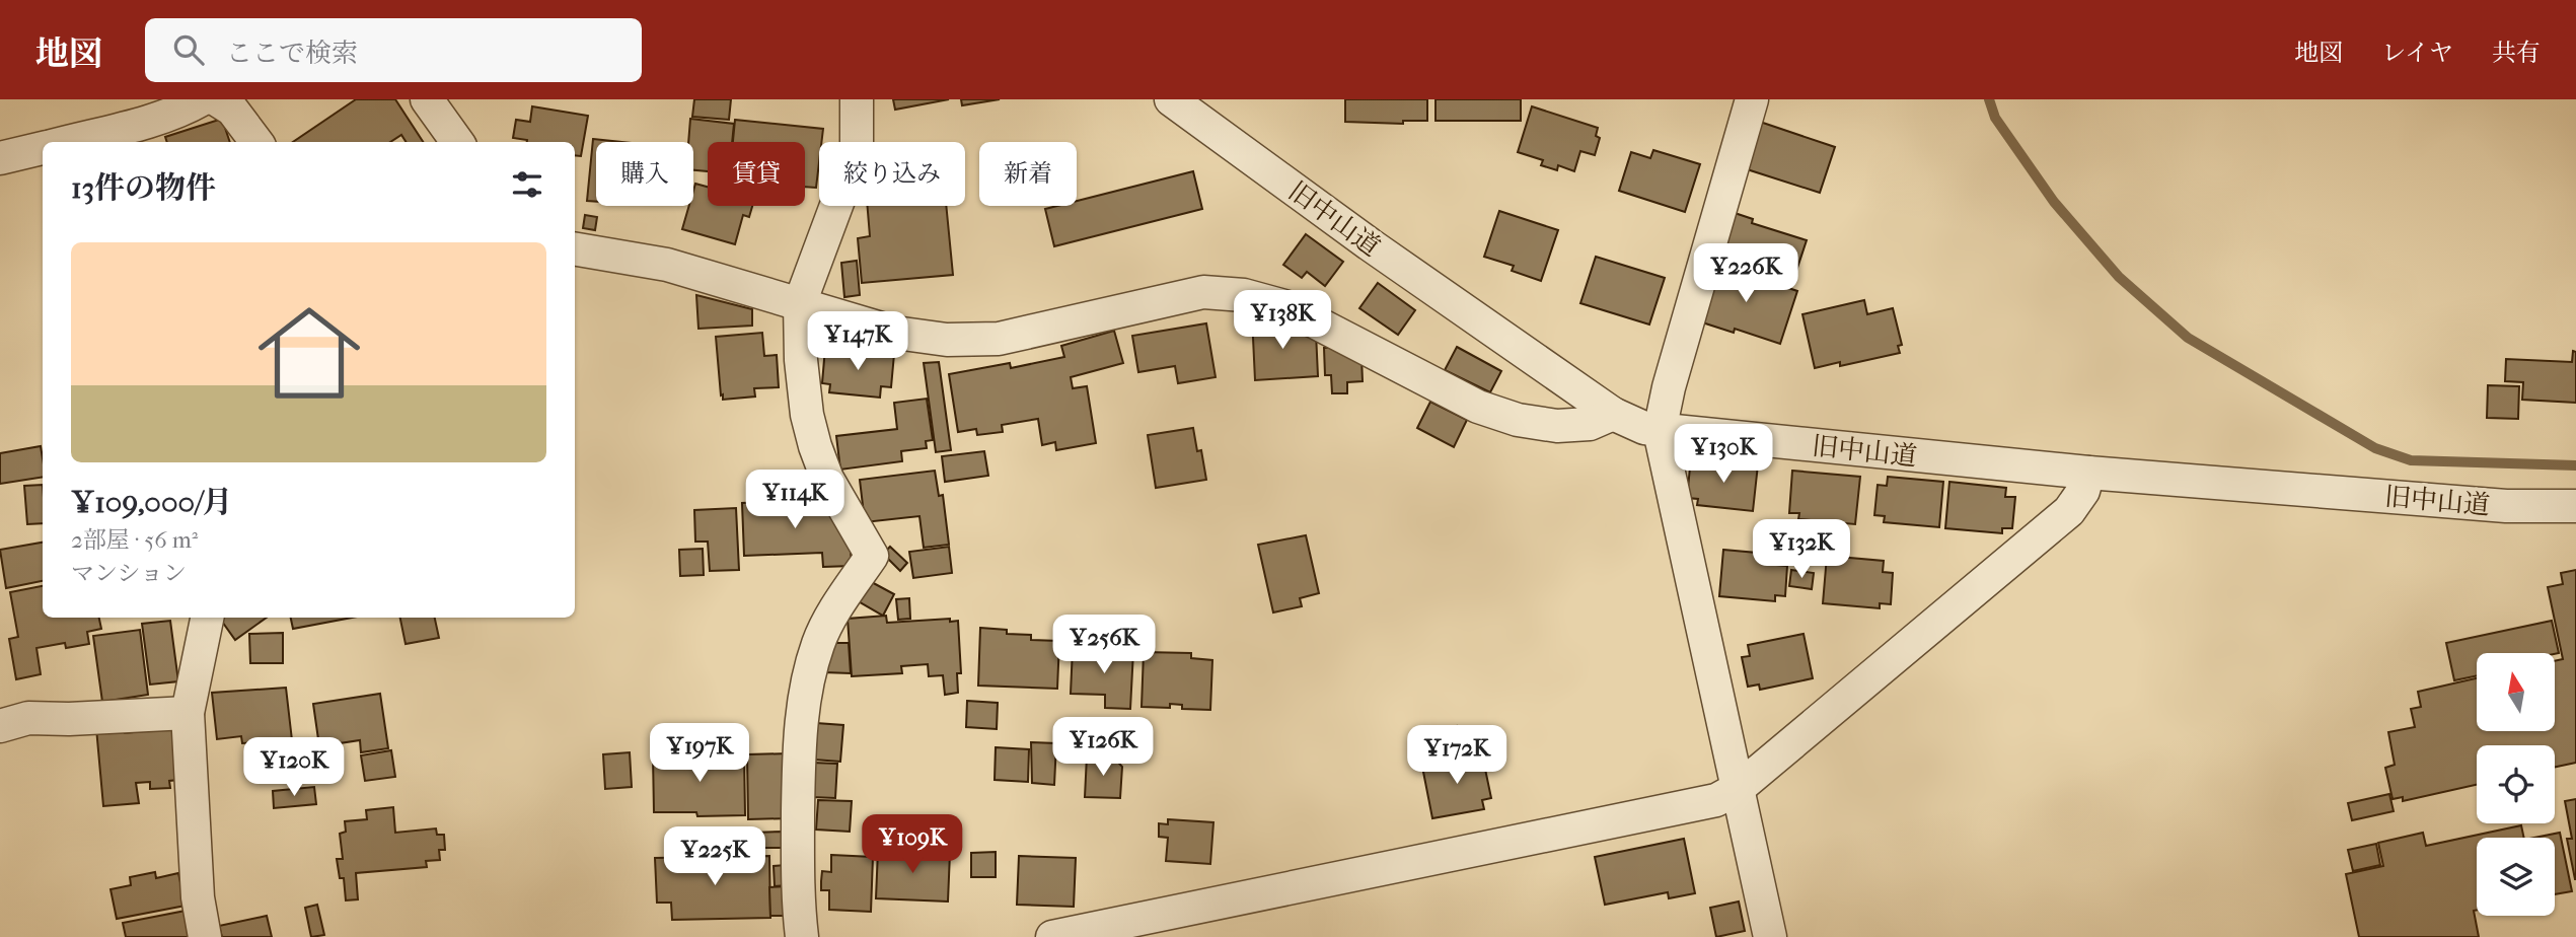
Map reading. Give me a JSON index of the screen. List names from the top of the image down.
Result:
{
  "streets": {
    "street": ["旧中山道"]
  },
  "north": "top",
  "page": {
    "header": "地図",
    "search": "ここで検索",
    "nav": ["地図", "レイヤ", "共有"],
    "chip": [
      "購入",
      "賃貸",
      "絞り込み",
      "新着"
    ],
    "heading": "13件の物件",
    "list": [
      {
        "name": "¥109,000/月",
        "note": "2部屋 · 56 m² · マンション"
      }
    ],
    "price": [
      "¥226K",
      "¥138K",
      "¥147K",
      "¥130K",
      "¥114K",
      "¥132K",
      "¥256K",
      "¥126K",
      "¥197K",
      "¥172K",
      "¥120K",
      "¥109K",
      "¥225K"
    ]
  }
}
